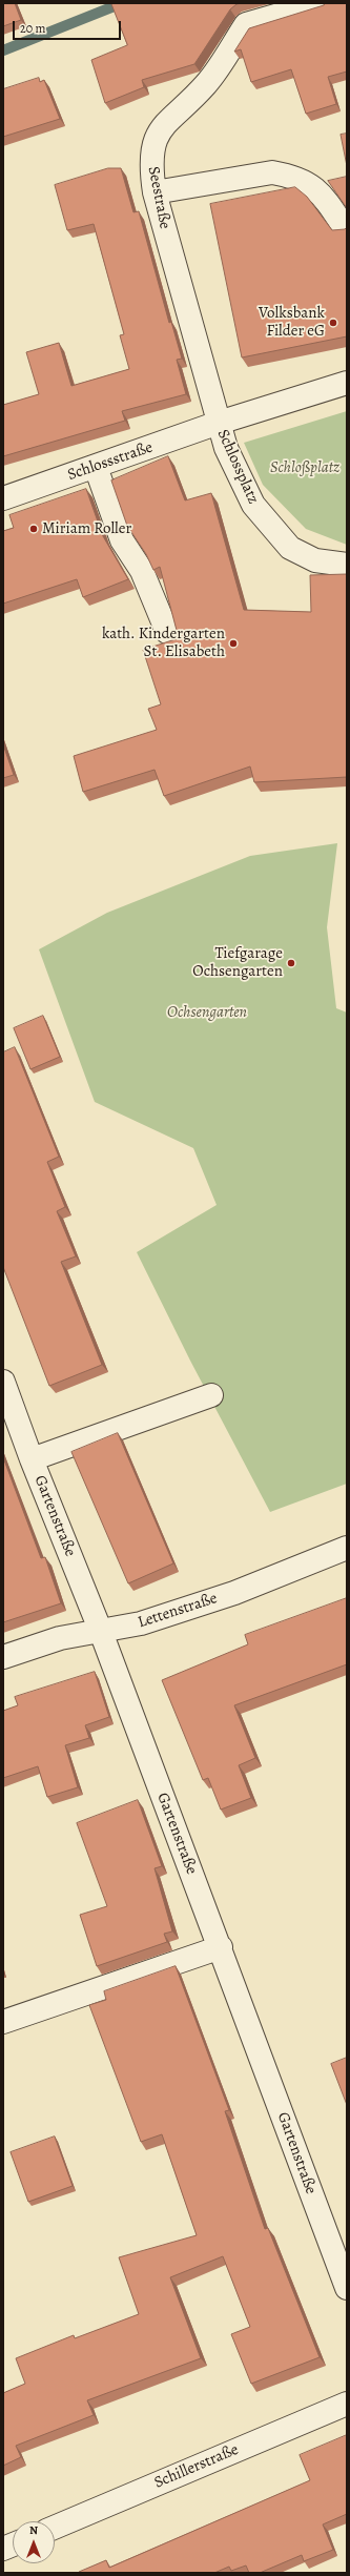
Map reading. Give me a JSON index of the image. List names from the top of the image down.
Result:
{
  "streets": {
    "street": [
      "Seestraße",
      "Schlossstraße",
      "Schlossplatz",
      "Gartenstraße",
      "Lettenstraße",
      "Schillerstraße"
    ]
  },
  "crossings": [
    ["Seestraße", "Schlossstraße"],
    ["Seestraße", "Schlossplatz"],
    ["Schlossstraße", "Schlossplatz"],
    ["Gartenstraße", "Lettenstraße"]
  ],
  "parks": ["Schloßplatz", "Ochsengarten"],
  "places": [
    "Volksbank Filder eG",
    "Miriam Roller",
    "kath. Kindergarten St. Elisabeth",
    "Tiefgarage Ochsengarten"
  ],
  "scale_bar": "20 m",
  "north": "top"
}
